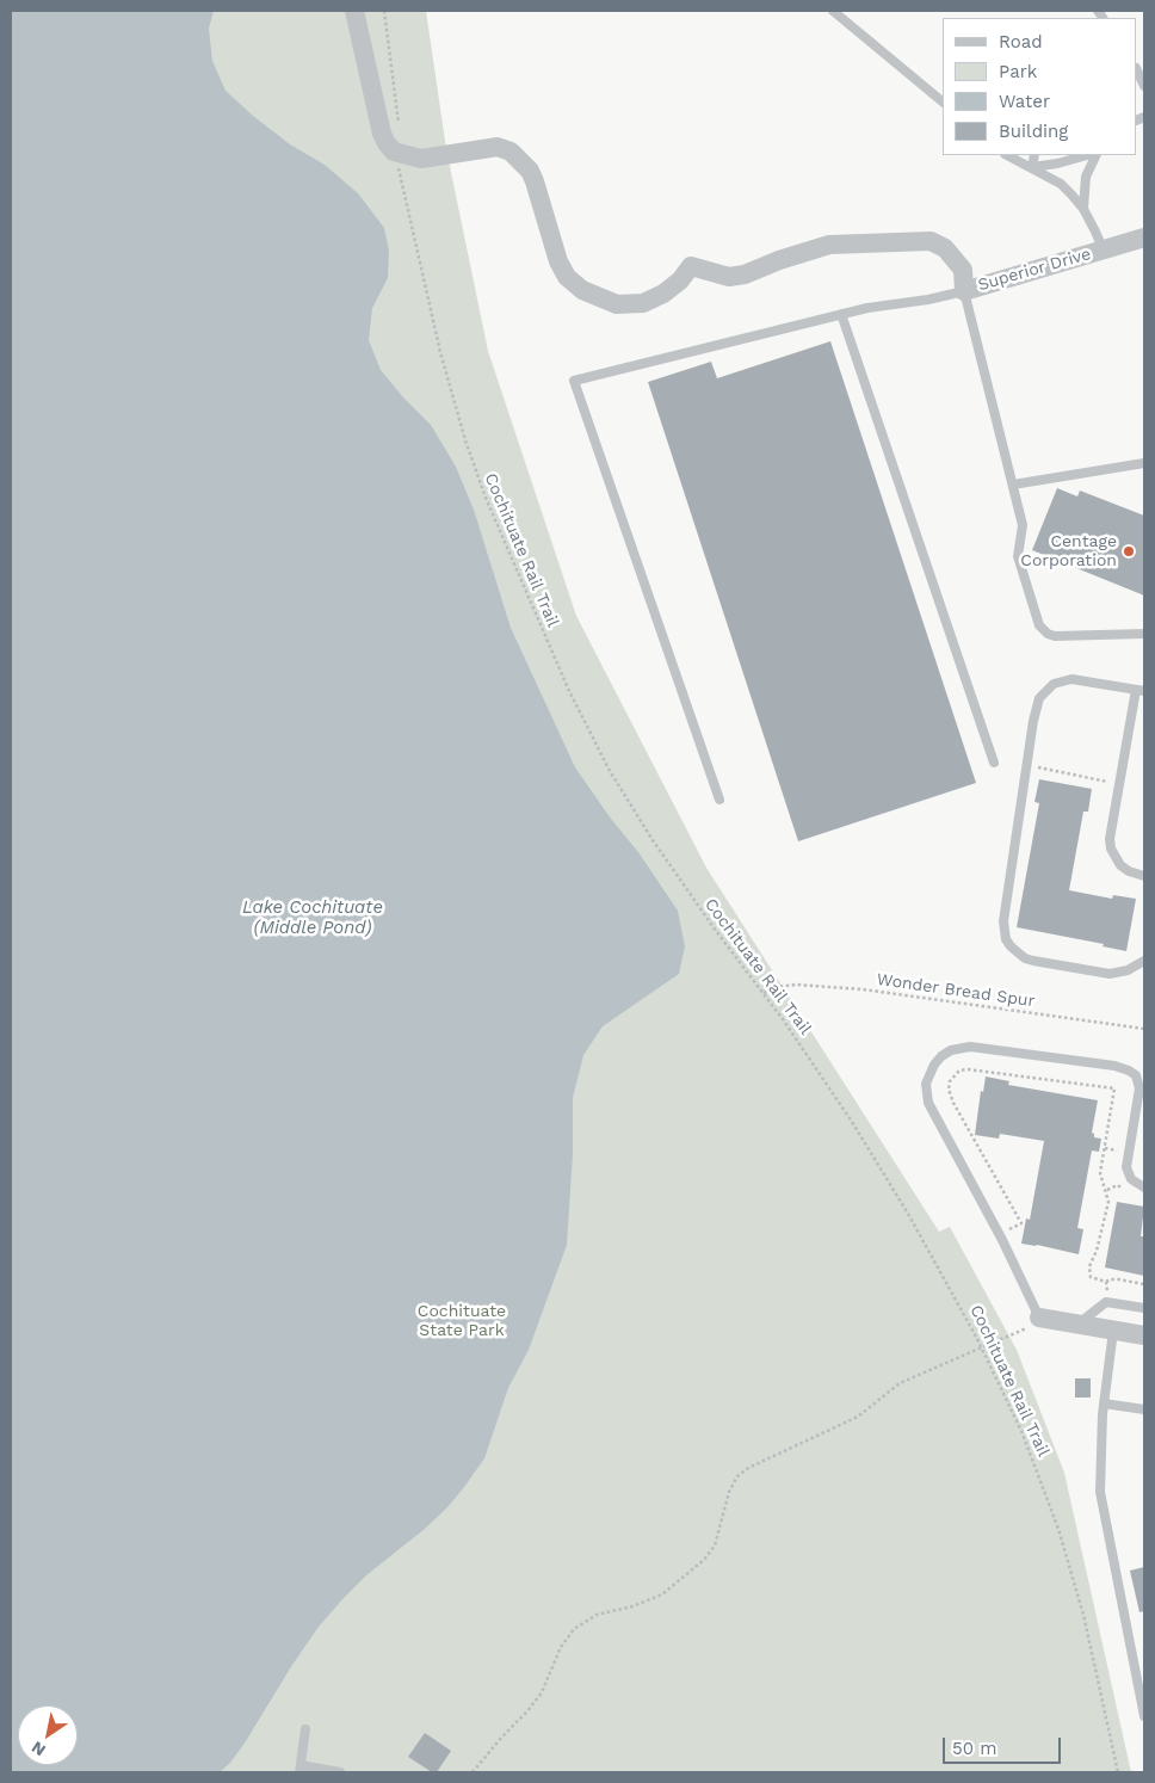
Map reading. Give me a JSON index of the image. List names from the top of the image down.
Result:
{
  "streets": {
    "street": ["Superior Drive"],
    "path": ["Cochituate Rail Trail", "Wonder Bread Spur"]
  },
  "crossings": [
    ["Cochituate Rail Trail", "Wonder Bread Spur"]
  ],
  "water": ["Lake Cochituate (Middle Pond)"],
  "parks": ["Cochituate State Park"],
  "places": ["Centage Corporation"],
  "legend": [
    "Road",
    "Park",
    "Water",
    "Building"
  ],
  "scale_bar": "50 m",
  "north": "bottom left"
}
